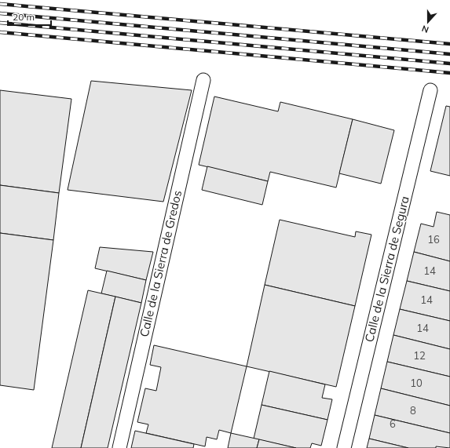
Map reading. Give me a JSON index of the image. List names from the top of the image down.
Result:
{
  "streets": {
    "street": ["Calle de la Sierra de Gredos", "Calle de la Sierra de Segura"]
  },
  "house_numbers": [
    "16",
    "14",
    "14",
    "14",
    "12",
    "10",
    "8",
    "6"
  ],
  "scale_bar": "20 m",
  "north": "bottom"
}
